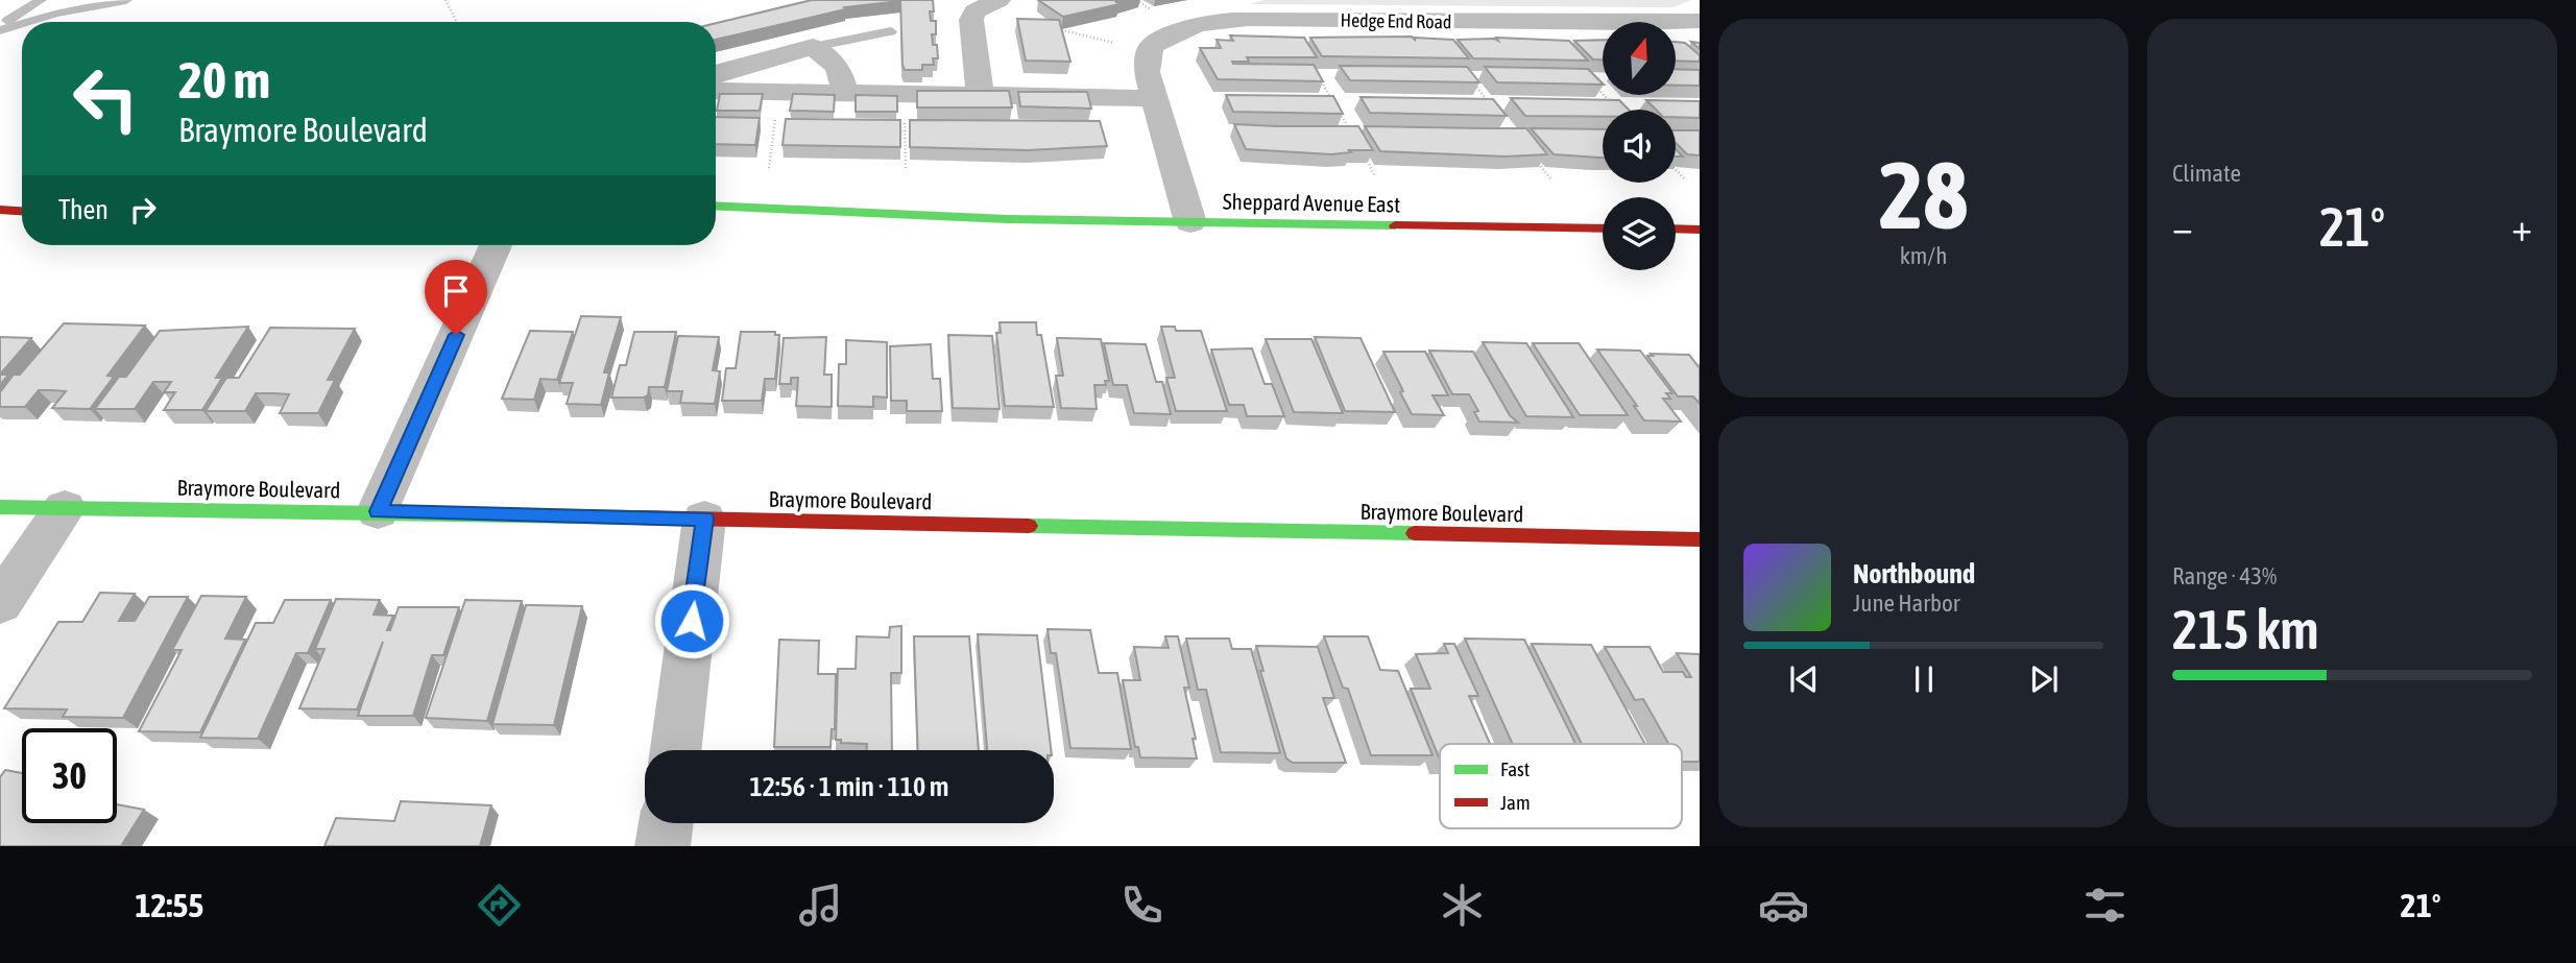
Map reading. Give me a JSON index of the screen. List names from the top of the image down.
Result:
{
  "streets": {
    "street": ["Hedge End Road", "Sheppard Avenue East", "Braymore Boulevard"]
  },
  "crossings": [
    ["Hedge End Road", "Sheppard Avenue East"]
  ],
  "legend": ["Fast", "Jam"],
  "north": "top",
  "page": {
    "tile": [
      ["28", "km/h"],
      "Climate",
      ["Range · 43%", "215 km"]
    ],
    "turn": ["20 m", "Braymore Boulevard"],
    "then": "Then",
    "heat": ["−", "21°", "+"],
    "song": ["Northbound", "June Harbor"],
    "limit": "30",
    "trip": "12:56 · 1 min · 110 m",
    "tabs": ["12:55", "21°"]
  }
}
